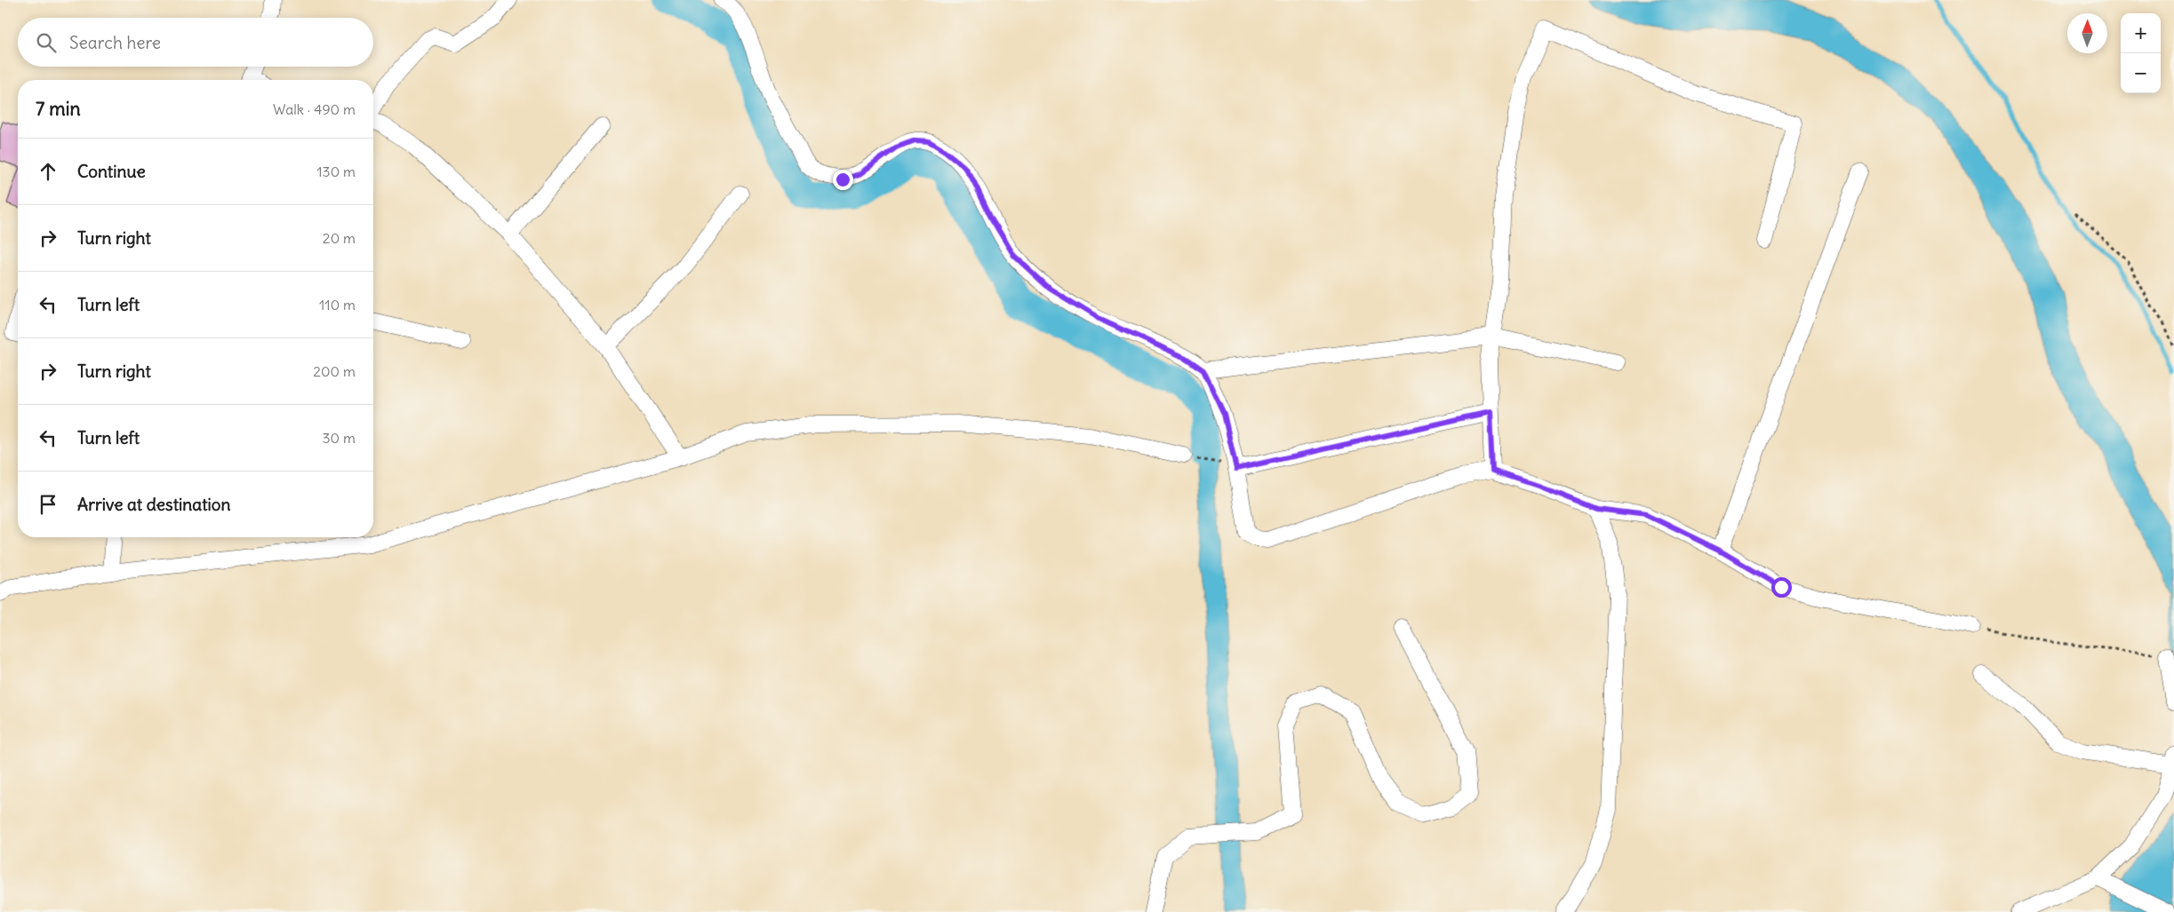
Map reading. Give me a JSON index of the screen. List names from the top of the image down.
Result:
{
  "north": "top",
  "page": {
    "map_buttons": ["+", "−"],
    "search": "Search here",
    "heading": ["7 min", "Walk · 490 m"],
    "list": [
      ["Continue", "130 m"],
      ["Turn right", "20 m"],
      ["Turn left", "110 m"],
      ["Turn right", "200 m"],
      ["Turn left", "30 m"],
      "Arrive at destination"
    ]
  }
}
